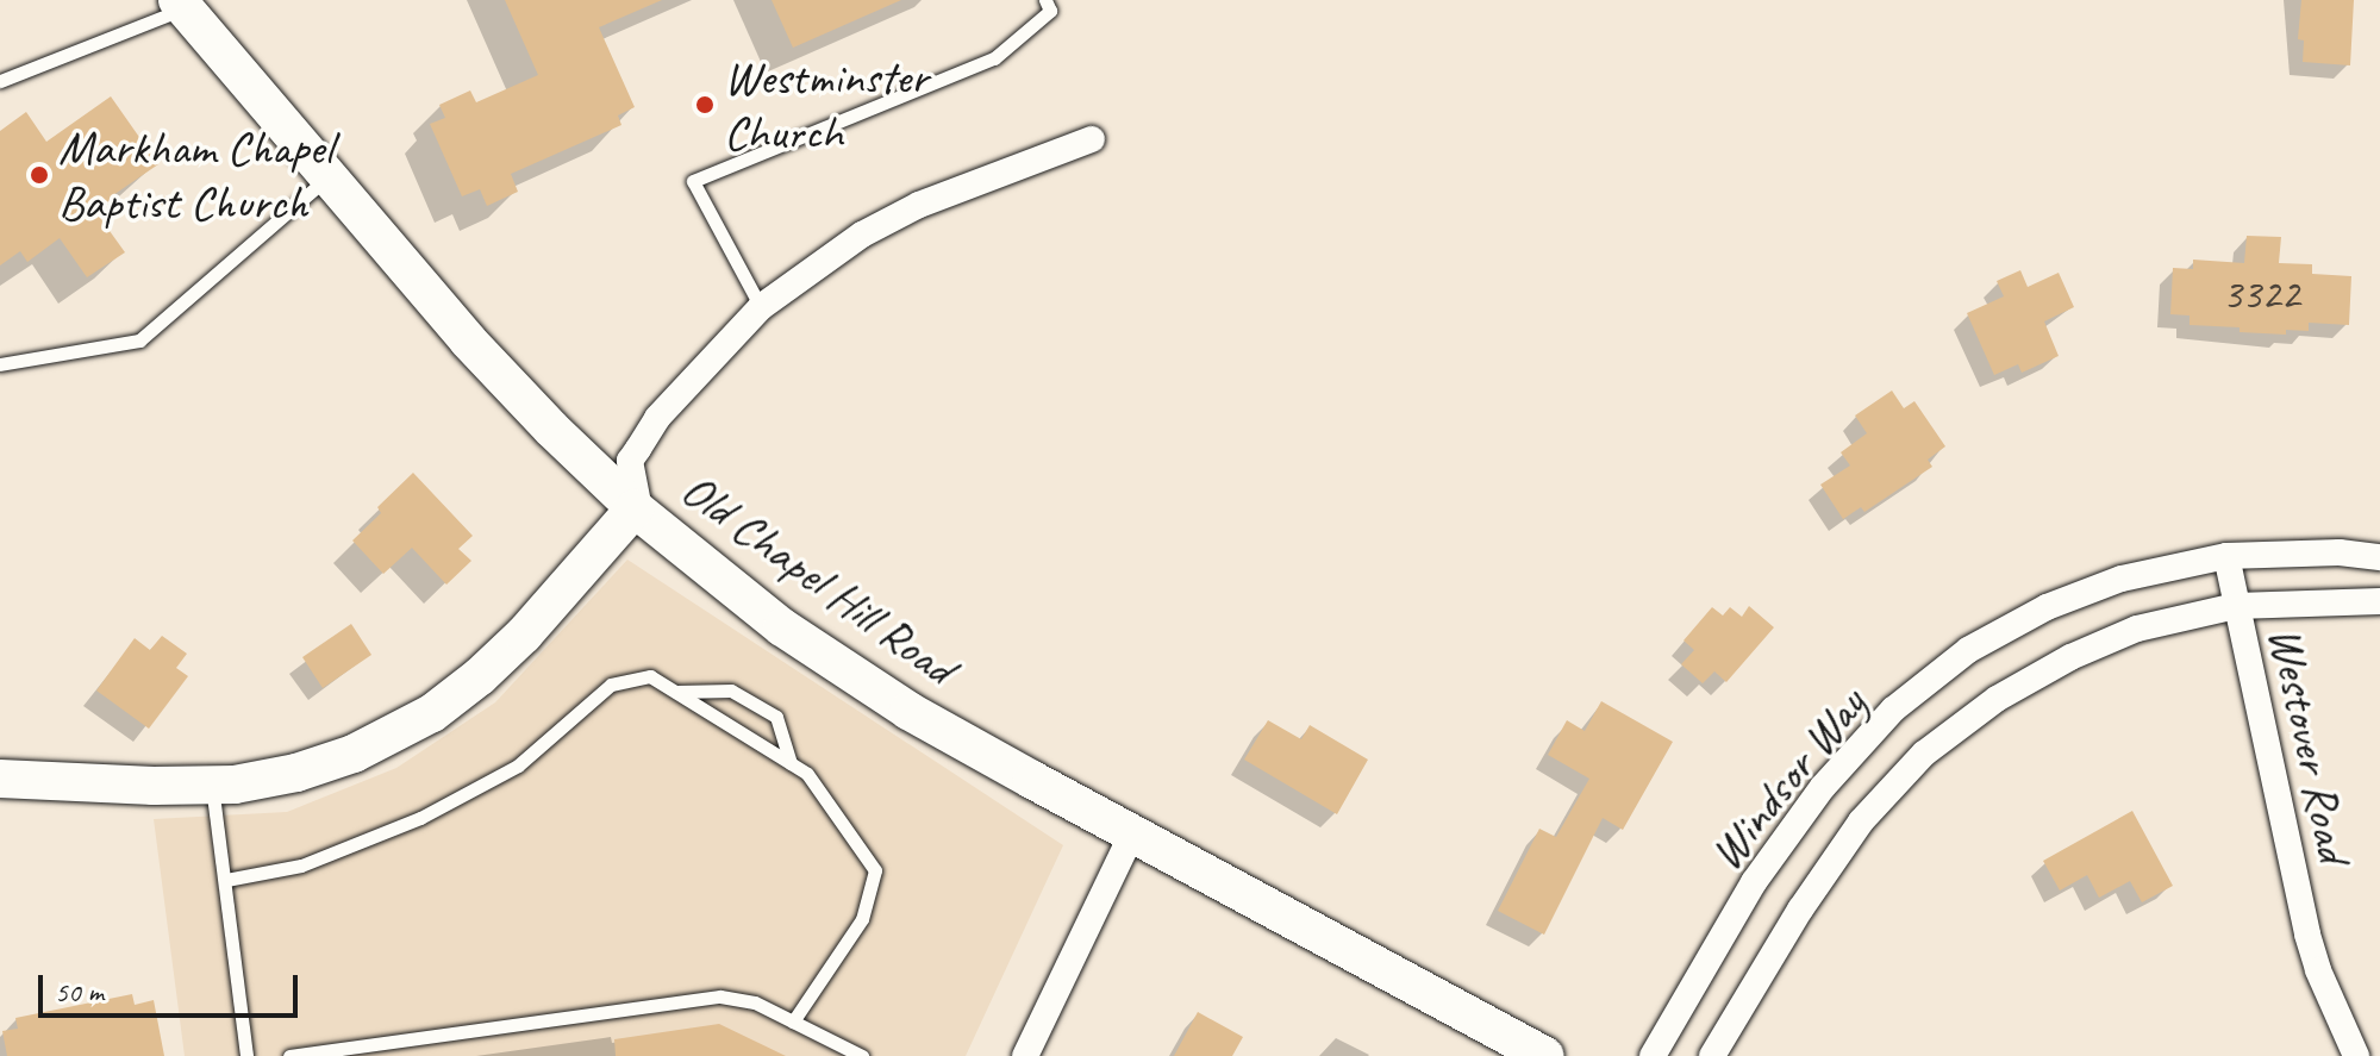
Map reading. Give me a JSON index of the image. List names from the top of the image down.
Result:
{
  "streets": {
    "street": ["Old Chapel Hill Road", "Westover Road", "Windsor Way"]
  },
  "crossings": [
    ["Westover Road", "Windsor Way"]
  ],
  "places": ["Westminster Church", "Markham Chapel Baptist Church"],
  "house_numbers": ["3322"],
  "scale_bar": "50 m"
}
